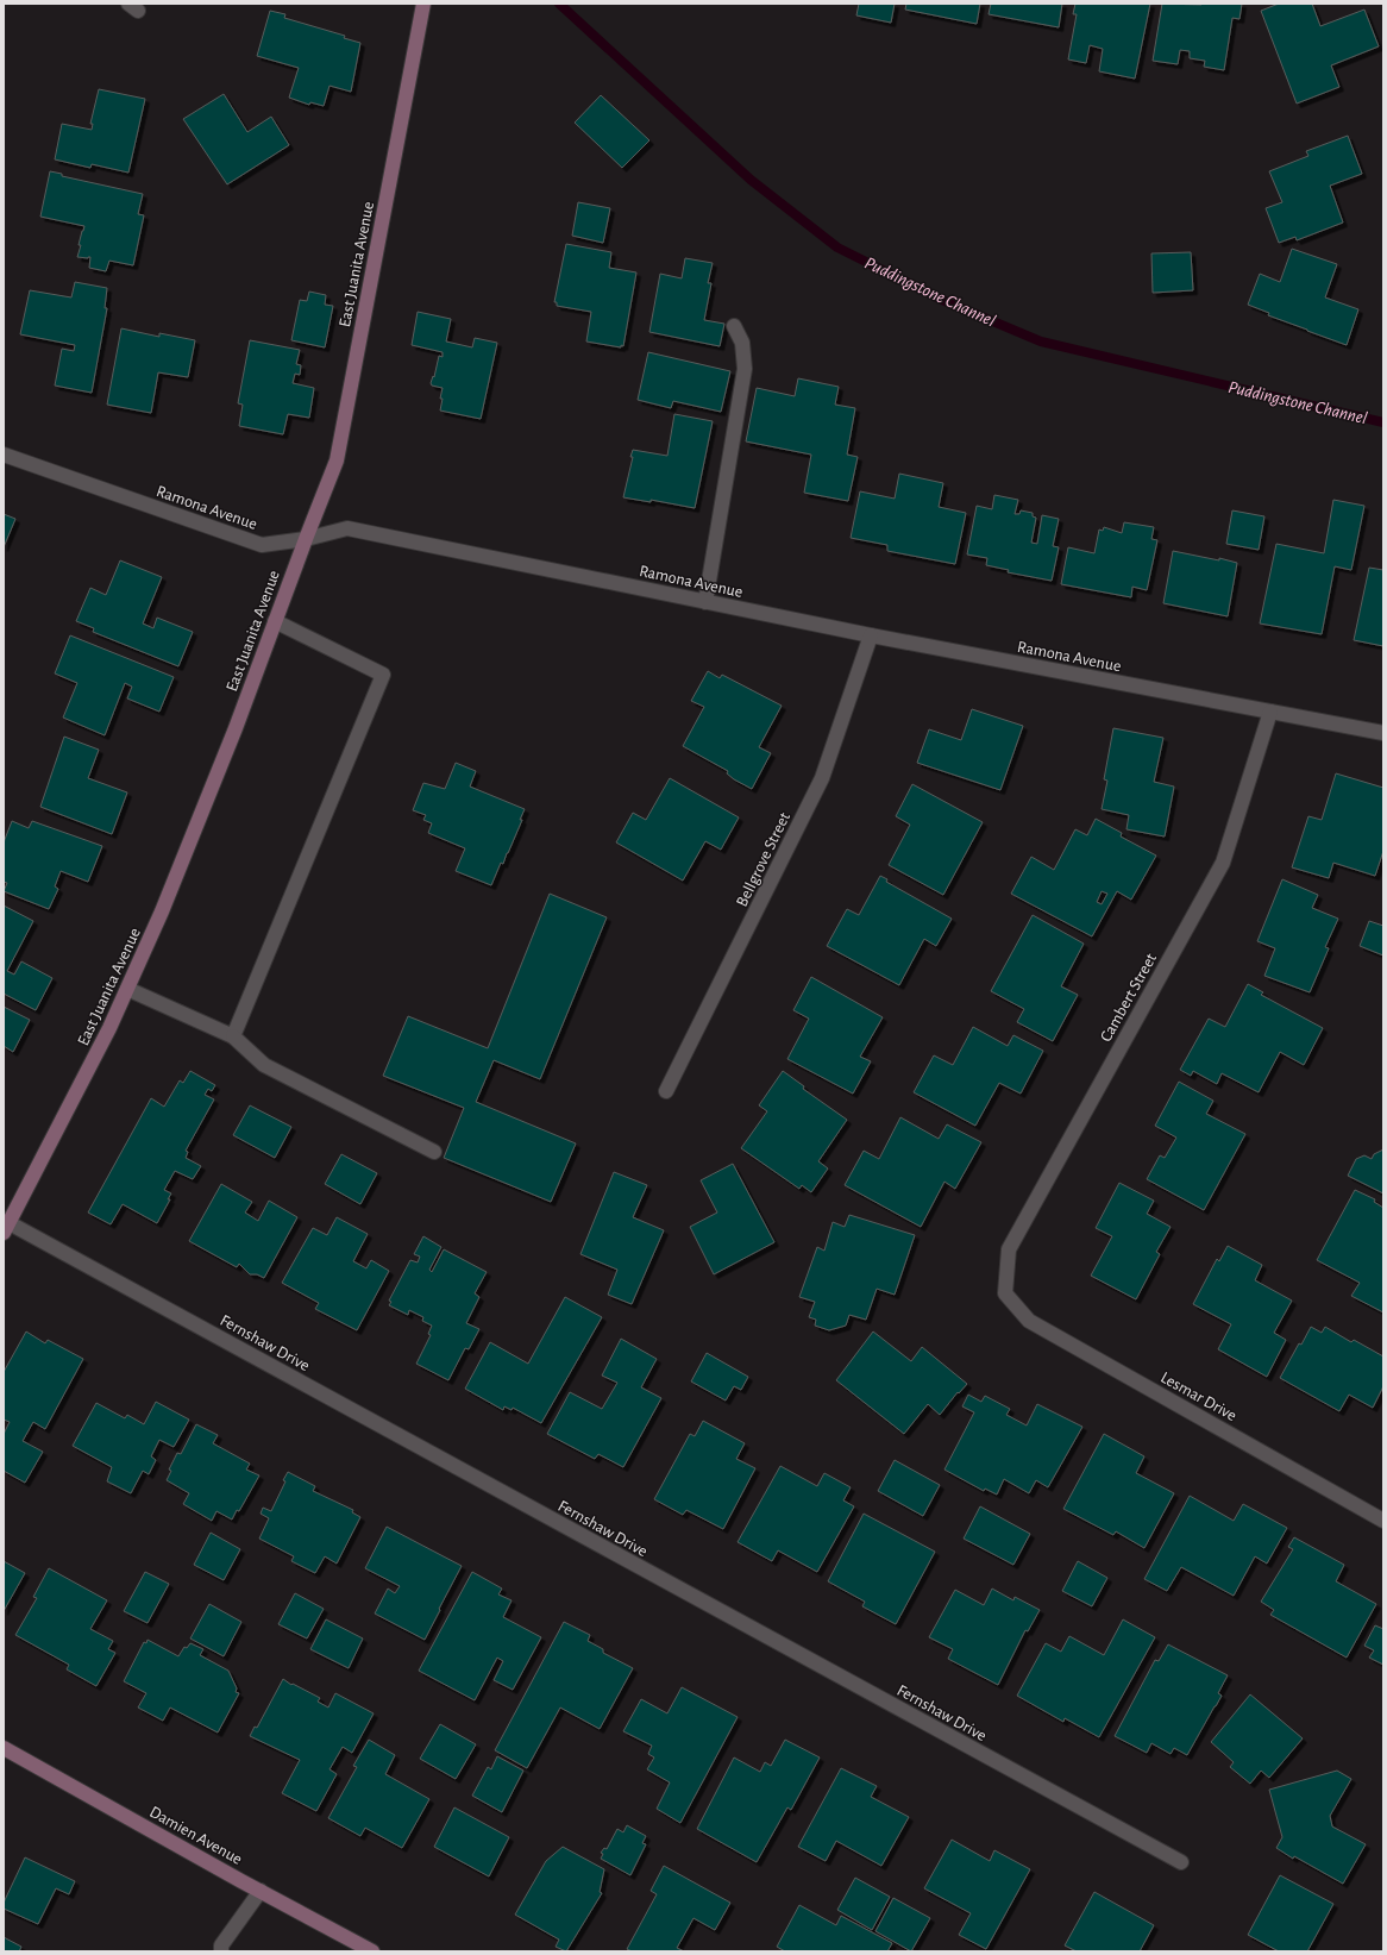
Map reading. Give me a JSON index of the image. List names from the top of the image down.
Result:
{
  "streets": {
    "street": [
      "East Juanita Avenue",
      "Ramona Avenue",
      "Bellgrove Street",
      "Cambert Street",
      "Fernshaw Drive",
      "Lesmar Drive",
      "Damien Avenue"
    ]
  },
  "crossings": [
    ["East Juanita Avenue", "Ramona Avenue"],
    ["East Juanita Avenue", "Fernshaw Drive"],
    ["Ramona Avenue", "Bellgrove Street"],
    ["Ramona Avenue", "Cambert Street"],
    ["Cambert Street", "Lesmar Drive"]
  ],
  "water": ["Puddingstone Channel"]
}
